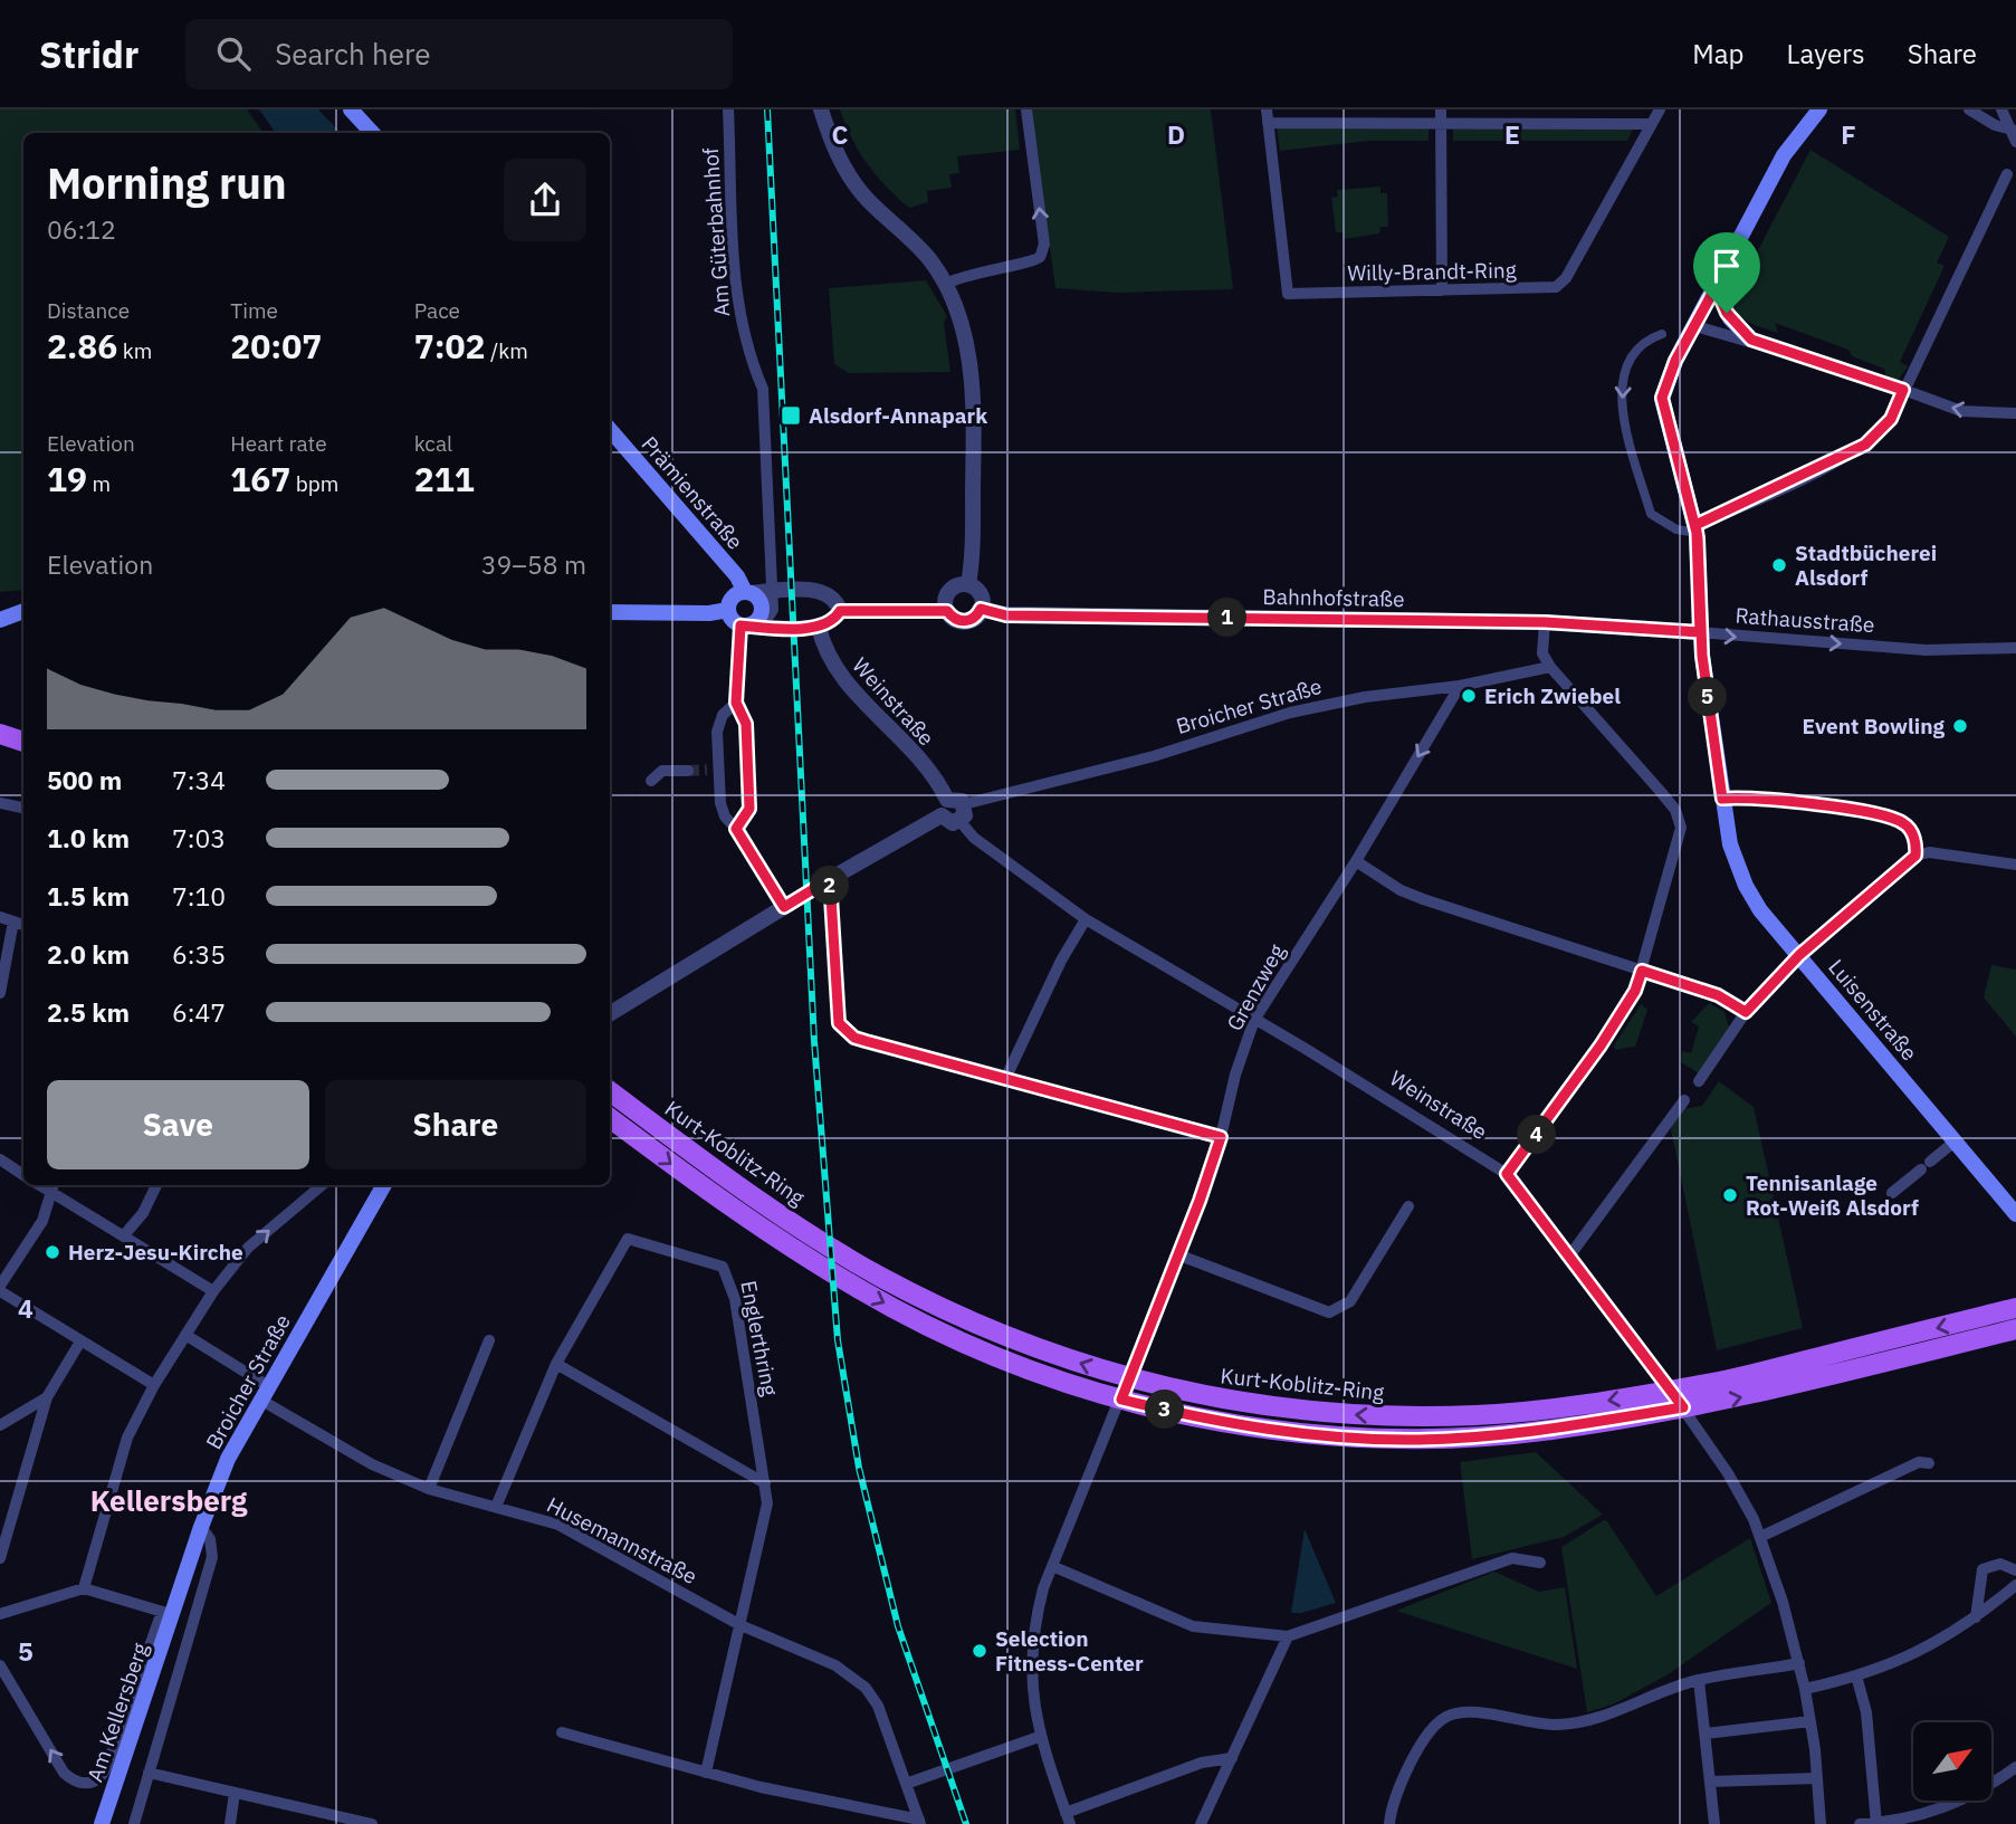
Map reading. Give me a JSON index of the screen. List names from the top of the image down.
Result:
{
  "streets": {
    "main road": [
      "Prämienstraße",
      "Broicher Straße",
      "Luisenstraße",
      "Kurt-Koblitz-Ring",
      "Am Kellersberg"
    ],
    "street": [
      "Am Güterbahnhof",
      "Willy-Brandt-Ring",
      "Bahnhofstraße",
      "Rathausstraße",
      "Weinstraße",
      "Grenzweg",
      "Englerthring",
      "Husemannstraße"
    ]
  },
  "crossings": [
    ["Am Güterbahnhof", "Prämienstraße"],
    ["Bahnhofstraße", "Rathausstraße"],
    ["Rathausstraße", "Luisenstraße"],
    ["Weinstraße", "Broicher Straße"],
    ["Weinstraße", "Grenzweg"],
    ["Weinstraße", "Kurt-Koblitz-Ring"],
    ["Broicher Straße", "Grenzweg"],
    ["Broicher Straße", "Husemannstraße"],
    ["Broicher Straße", "Am Kellersberg"],
    ["Grenzweg", "Kurt-Koblitz-Ring"],
    ["Englerthring", "Husemannstraße"]
  ],
  "one_way": ["Rathausstraße"],
  "districts": ["Kellersberg"],
  "places": {
    "transit": ["Alsdorf-Annapark"],
    "other": [
      "Stadtbücherei Alsdorf",
      "Erich Zwiebel",
      "Event Bowling",
      "Tennisanlage Rot-Weiß Alsdorf",
      "Herz-Jesu-Kirche",
      "Selection Fitness-Center"
    ]
  },
  "north": "top right",
  "page": {
    "header": "Stridr",
    "search": "Search here",
    "nav": ["Map", "Layers", "Share"],
    "heading": ["Morning run", "06:12"],
    "stats": [
      ["Distance", "2.86 km"],
      ["Time", "20:07"],
      ["Pace", "7:02 /km"],
      ["Elevation", "19 m"],
      ["Heart rate", "167 bpm"],
      ["kcal", "211"]
    ],
    "chart": ["Elevation", "39–58 m"],
    "pins": [
      "1",
      "5",
      "2",
      "4",
      "3"
    ],
    "list": [
      {
        "name": "500 m",
        "note": "7:34"
      },
      {
        "name": "1.0 km",
        "note": "7:03"
      },
      {
        "name": "1.5 km",
        "note": "7:10"
      },
      {
        "name": "2.0 km",
        "note": "6:35"
      },
      {
        "name": "2.5 km",
        "note": "6:47"
      }
    ],
    "buttons": ["Save", "Share"]
  },
  "grid": {
    "columns": [
      "C",
      "D",
      "E",
      "F"
    ],
    "rows": ["4", "5"]
  }
}
